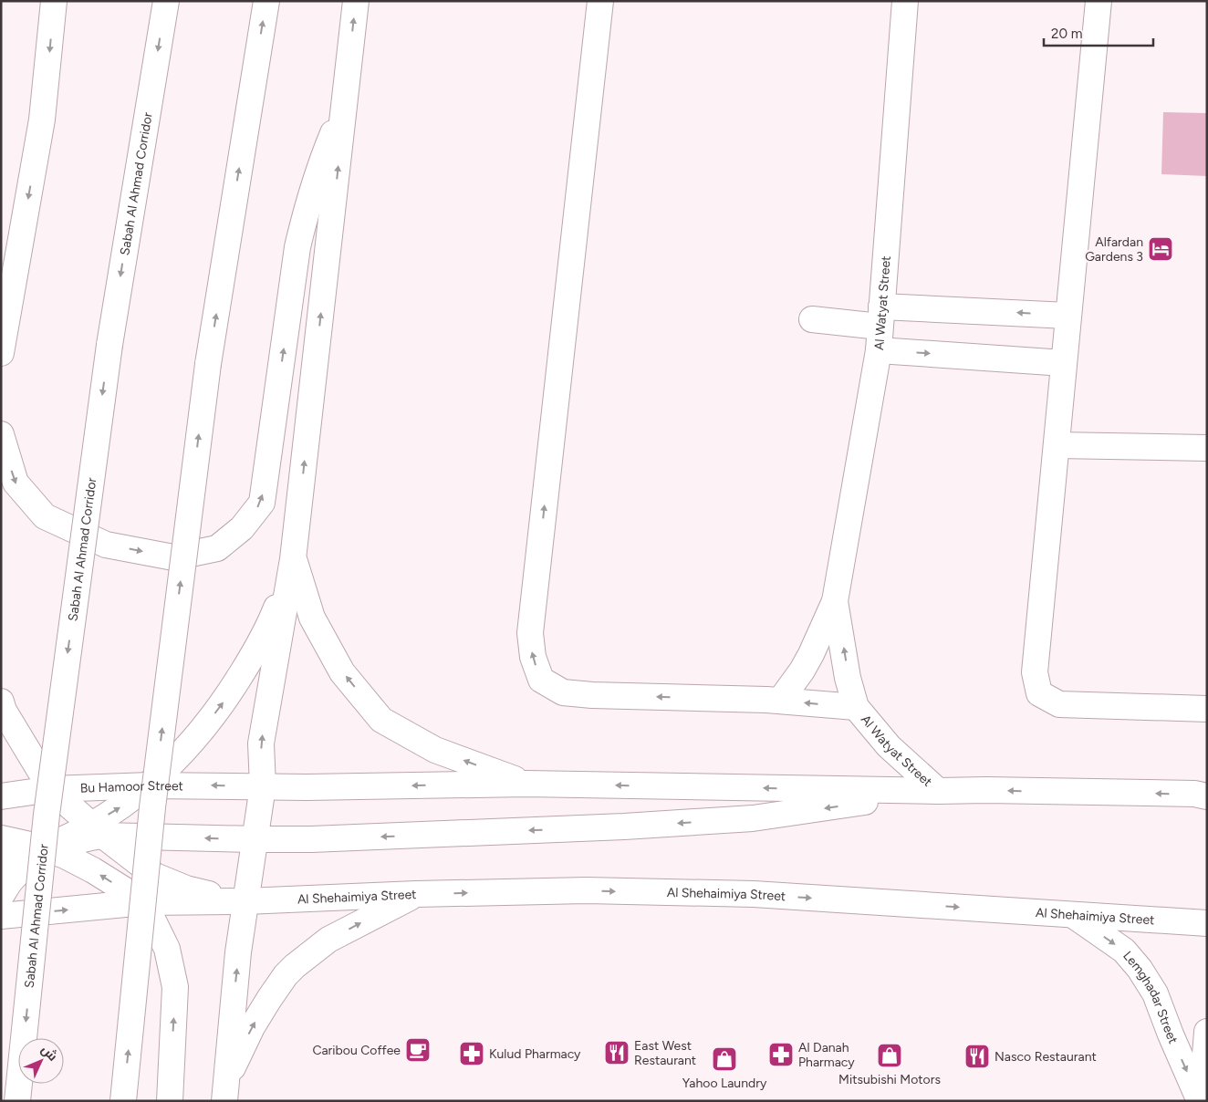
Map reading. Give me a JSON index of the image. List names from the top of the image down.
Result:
{
  "streets": {
    "main road": [
      "Sabah Al Ahmad Corridor",
      "Al Watyat Street",
      "Bu Hamoor Street",
      "Al Shehaimiya Street",
      "Lemghadar Street"
    ]
  },
  "crossings": [
    ["Al Shehaimiya Street", "Lemghadar Street"]
  ],
  "one_way": ["Lemghadar Street"],
  "places": {
    "hotel": ["Alfardan Gardens 3"],
    "cafe": ["Caribou Coffee"],
    "restaurant": ["East West Restaurant", "Nasco Restaurant"],
    "pharmacy": ["Kulud Pharmacy", "Al Danah Pharmacy"],
    "shop": ["Mitsubishi Motors", "Yahoo Laundry"]
  },
  "scale_bar": "20 m",
  "north": "top right"
}
